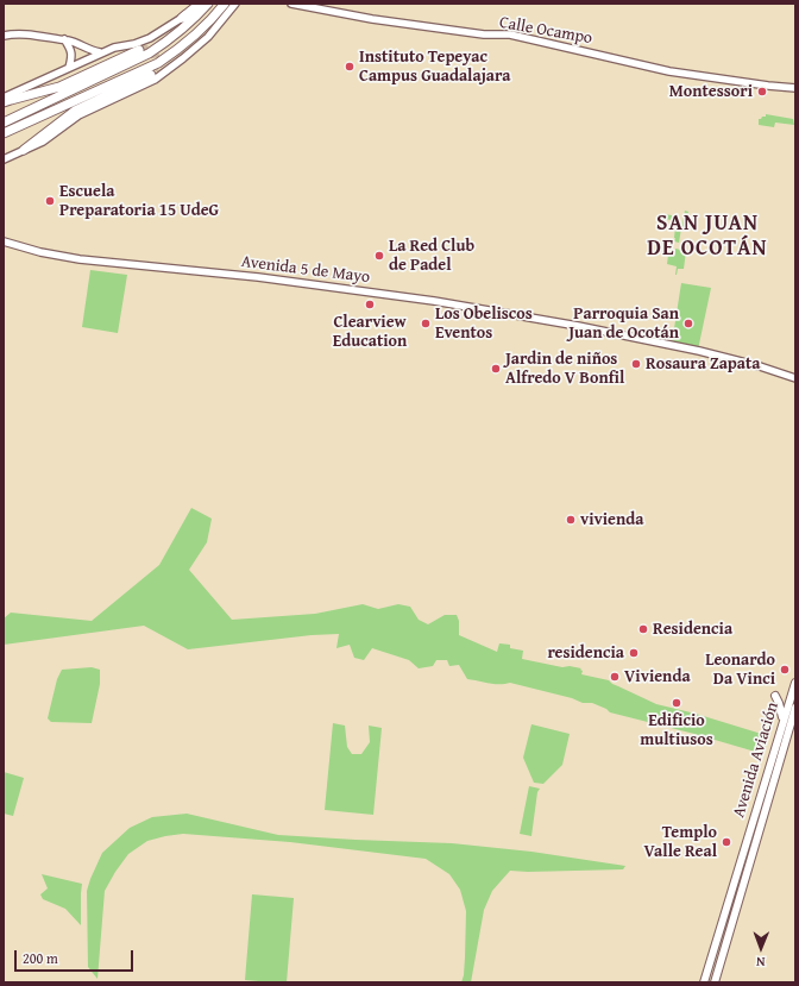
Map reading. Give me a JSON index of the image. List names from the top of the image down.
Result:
{
  "streets": {
    "main road": ["Calle Ocampo", "Avenida 5 de Mayo", "Avenida Aviación"]
  },
  "districts": ["SAN JUAN DE OCOTÁN"],
  "places": [
    "Instituto Tepeyac Campus Guadalajara",
    "Montessori",
    "Escuela Preparatoria 15 UdeG",
    "La Red Club de Padel",
    "Clearview Education",
    "Los Obeliscos Eventos",
    "Parroquia San Juan de Ocotán",
    "Rosaura Zapata",
    "Jardin de niños Alfredo V Bonfil",
    "vivienda",
    "Residencia",
    "residencia",
    "Leonardo Da Vinci",
    "Vivienda",
    "Edificio multiusos",
    "Templo Valle Real"
  ],
  "scale_bar": "200 m",
  "north": "bottom"
}
